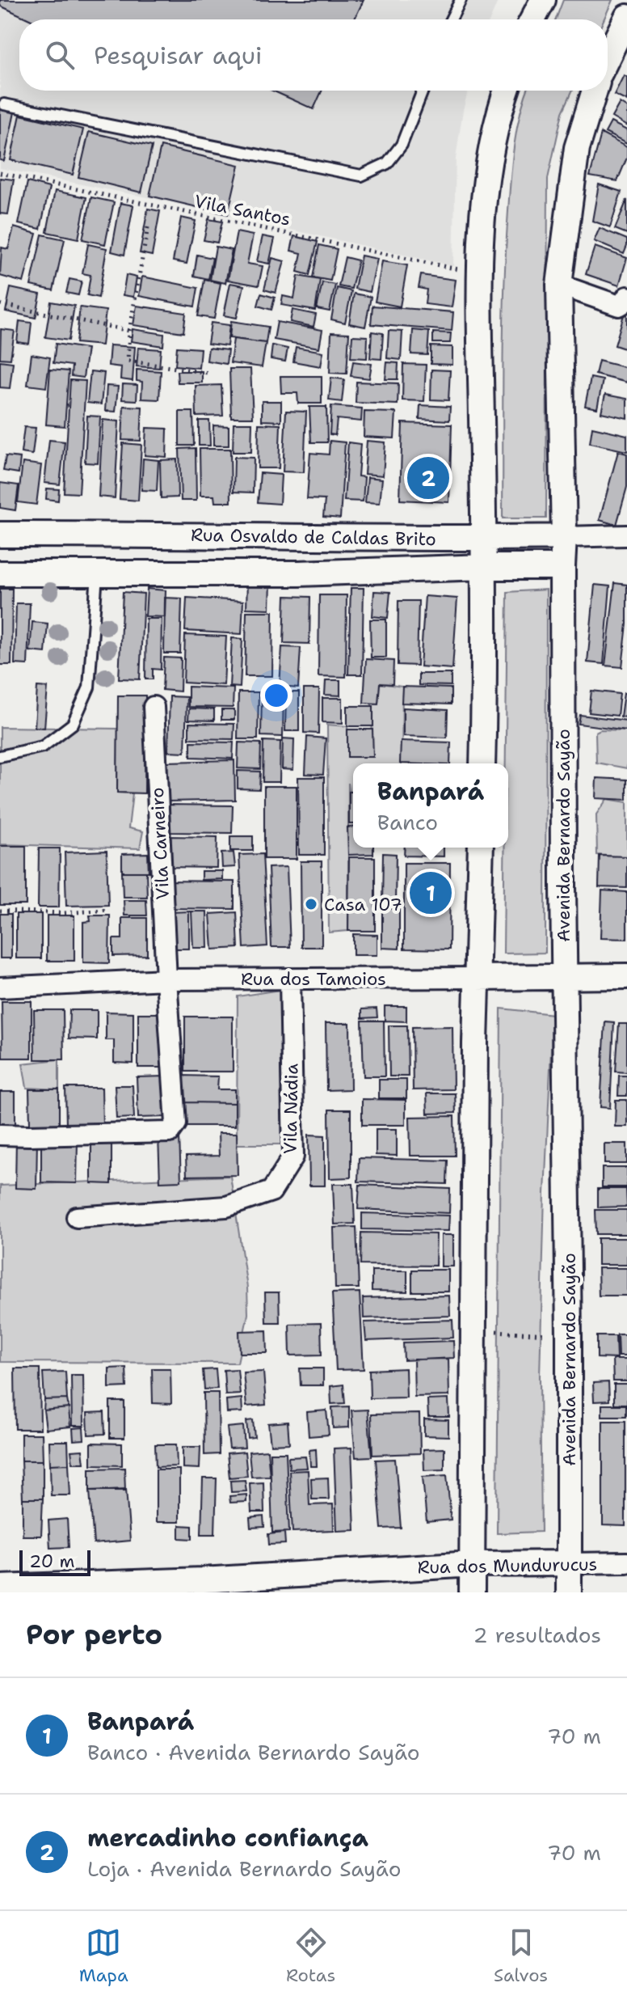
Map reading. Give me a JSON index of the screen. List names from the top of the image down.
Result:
{
  "streets": {
    "street": [
      "Rua Osvaldo de Caldas Brito",
      "Avenida Bernardo Sayão",
      "Vila Carneiro",
      "Rua dos Tamoios",
      "Vila Nádia",
      "Rua dos Mundurucus"
    ],
    "path": ["Vila Santos"]
  },
  "crossings": [
    ["Rua Osvaldo de Caldas Brito", "Avenida Bernardo Sayão"],
    ["Avenida Bernardo Sayão", "Rua dos Tamoios"],
    ["Avenida Bernardo Sayão", "Rua dos Mundurucus"],
    ["Vila Carneiro", "Rua dos Tamoios"],
    ["Rua dos Tamoios", "Vila Nádia"]
  ],
  "places": ["Casa 107"],
  "scale_bar": "20 m",
  "page": {
    "search": "Pesquisar aqui",
    "pins": ["2", "1"],
    "popup": ["Banpará", "Banco"],
    "scale": "20 m",
    "heading": ["Por perto", "2 resultados"],
    "list": [
      {
        "mark": "1",
        "name": "Banpará",
        "note": "Banco · Avenida Bernardo Sayão",
        "value": "70 m"
      },
      {
        "mark": "2",
        "name": "mercadinho confiança",
        "note": "Loja · Avenida Bernardo Sayão",
        "value": "70 m"
      }
    ],
    "nav": ["Mapa", "Rotas", "Salvos"]
  }
}
